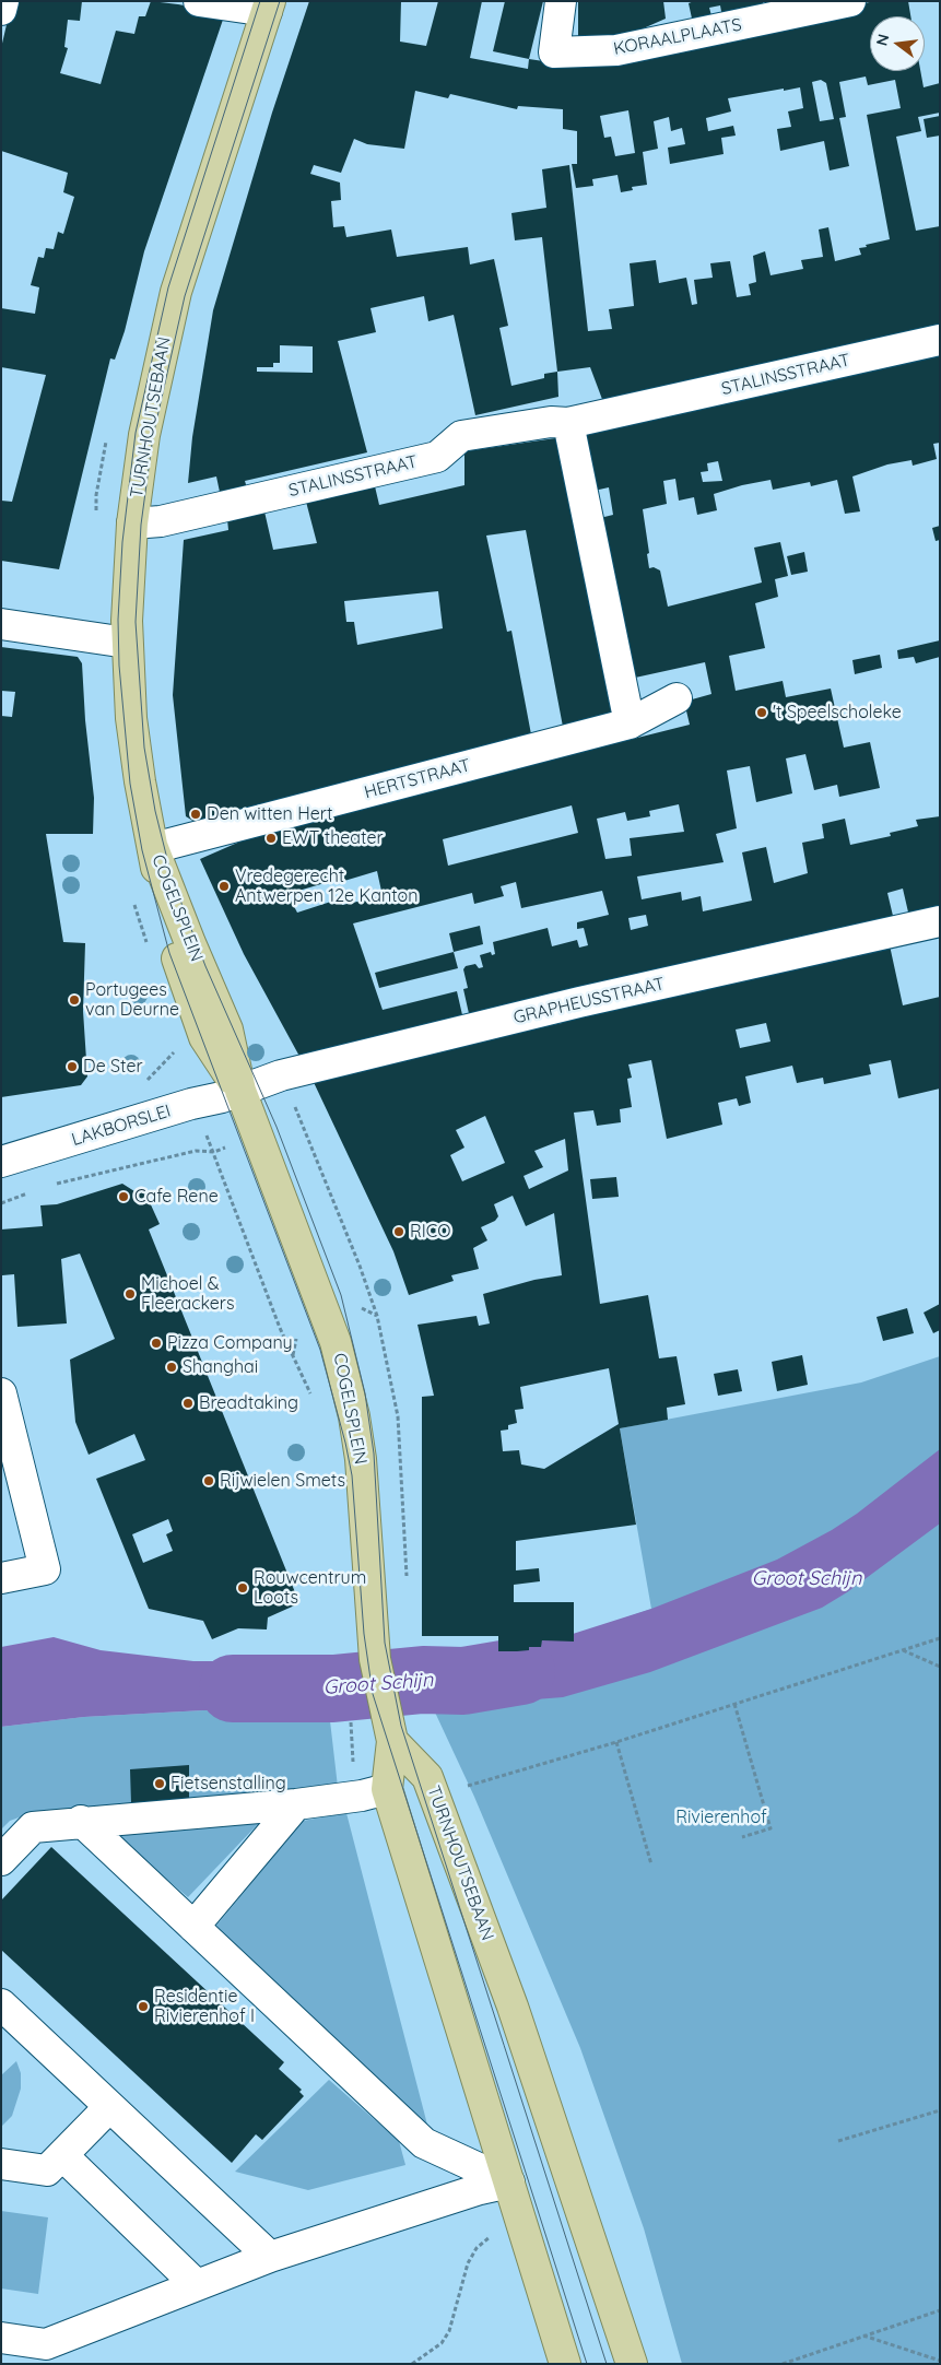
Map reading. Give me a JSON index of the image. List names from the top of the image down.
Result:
{
  "streets": {
    "main road": ["TURNHOUTSEBAAN", "COGELSPLEIN"],
    "street": [
      "KORAALPLAATS",
      "STALINSSTRAAT",
      "HERTSTRAAT",
      "GRAPHEUSSTRAAT",
      "LAKBORSLEI"
    ]
  },
  "crossings": [
    ["STALINSSTRAAT", "TURNHOUTSEBAAN"],
    ["TURNHOUTSEBAAN", "HERTSTRAAT"],
    ["TURNHOUTSEBAAN", "COGELSPLEIN"],
    ["HERTSTRAAT", "COGELSPLEIN"],
    ["COGELSPLEIN", "GRAPHEUSSTRAAT"],
    ["COGELSPLEIN", "LAKBORSLEI"],
    ["GRAPHEUSSTRAAT", "LAKBORSLEI"]
  ],
  "water": ["Groot Schijn"],
  "parks": ["Rivierenhof"],
  "places": [
    "'t Speelscholeke",
    "Den witten Hert",
    "EWT theater",
    "Vredegerecht Antwerpen 12e Kanton",
    "Portugees van Deurne",
    "De Ster",
    "Cafe Rene",
    "RICO",
    "Michoel & Fleerackers",
    "Pizza Company",
    "Shanghai",
    "Breadtaking",
    "Rijwielen Smets",
    "Rouwcentrum Loots",
    "Fietsenstalling",
    "Residentie Rivierenhof I"
  ],
  "north": "left"
}
